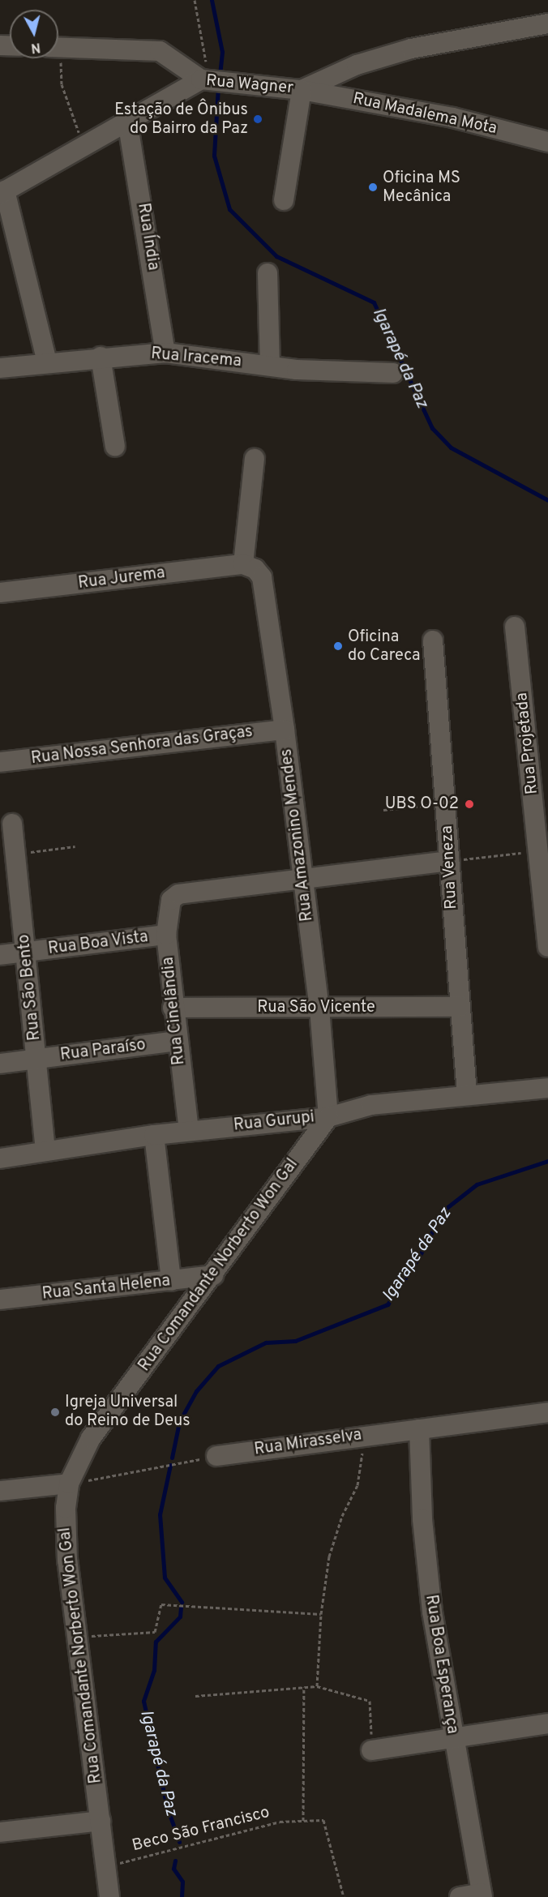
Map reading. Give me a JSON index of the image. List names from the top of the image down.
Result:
{
  "streets": {
    "street": [
      "Rua Wagner",
      "Rua Madalema Mota",
      "Rua Índia",
      "Rua Iracema",
      "Rua Jurema",
      "Rua Projetada",
      "Rua Nossa Senhora das Graças",
      "Rua Amazonino Mendes",
      "Rua Veneza",
      "Rua Boa Vista",
      "Rua São Bento",
      "Rua São Vicente",
      "Rua Cinelândia",
      "Rua Paraíso",
      "Rua Gurupi",
      "Rua Comandante Norberto Won Gal",
      "Rua Santa Helena",
      "Rua Mirasselva",
      "Rua Boa Esperança"
    ],
    "path": ["Beco São Francisco"]
  },
  "crossings": [
    ["Rua Wagner", "Rua Madalema Mota"],
    ["Rua Wagner", "Rua Índia"],
    ["Rua Índia", "Rua Iracema"],
    ["Rua Jurema", "Rua Amazonino Mendes"],
    ["Rua Nossa Senhora das Graças", "Rua Amazonino Mendes"],
    ["Rua Amazonino Mendes", "Rua São Vicente"],
    ["Rua Amazonino Mendes", "Rua Cinelândia"],
    ["Rua Amazonino Mendes", "Rua Gurupi"],
    ["Rua Amazonino Mendes", "Rua Comandante Norberto Won Gal"],
    ["Rua Veneza", "Rua São Vicente"],
    ["Rua Veneza", "Rua Gurupi"],
    ["Rua Boa Vista", "Rua São Bento"],
    ["Rua Boa Vista", "Rua Cinelândia"],
    ["Rua São Bento", "Rua Paraíso"],
    ["Rua São Bento", "Rua Gurupi"],
    ["Rua São Vicente", "Rua Cinelândia"],
    ["Rua Cinelândia", "Rua Paraíso"],
    ["Rua Cinelândia", "Rua Gurupi"],
    ["Rua Gurupi", "Rua Comandante Norberto Won Gal"],
    ["Rua Comandante Norberto Won Gal", "Rua Santa Helena"],
    ["Rua Comandante Norberto Won Gal", "Beco São Francisco"],
    ["Rua Mirasselva", "Rua Boa Esperança"]
  ],
  "water": ["Igarapé da Paz"],
  "places": [
    "Estação de Ônibus do Bairro da Paz",
    "Oficina MS Mecânica",
    "Oficina do Careca",
    "UBS O-02",
    "Igreja Universal do Reino de Deus"
  ],
  "north": "bottom"
}
